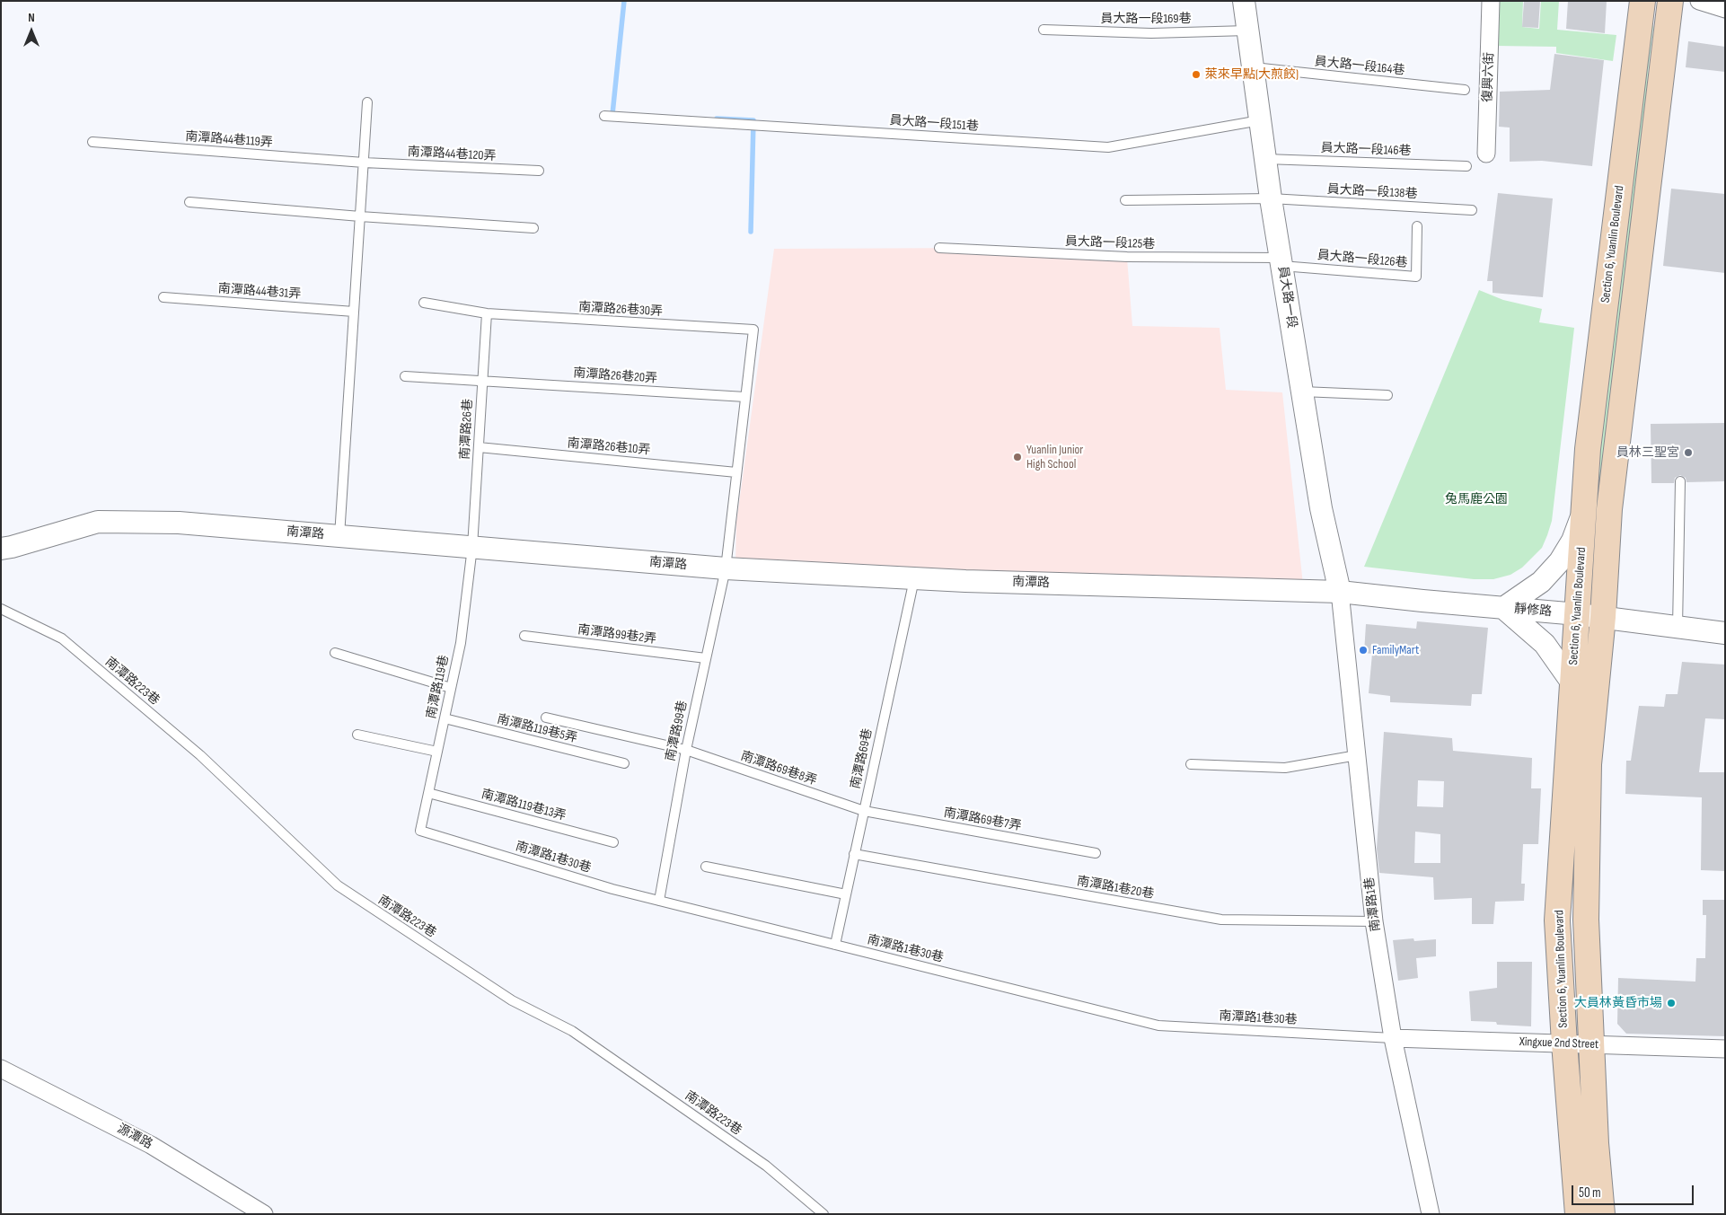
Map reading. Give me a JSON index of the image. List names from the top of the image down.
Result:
{
  "streets": {
    "main road": ["Section 6, Yuanlin Boulevard"],
    "street": [
      "復興六街",
      "員大路一段",
      "南潭路",
      "靜修路",
      "南潭路1巷",
      "Xingxue 2nd Street",
      "源潭路"
    ],
    "lane": [
      "員大路一段169巷",
      "員大路一段164巷",
      "員大路一段151巷",
      "南潭路44巷119弄",
      "員大路一段146巷",
      "南潭路44巷120弄",
      "員大路一段138巷",
      "員大路一段125巷",
      "員大路一段126巷",
      "南潭路44巷31弄",
      "南潭路26巷30弄",
      "南潭路26巷20弄",
      "南潭路26巷",
      "南潭路26巷10弄",
      "南潭路99巷2弄",
      "南潭路223巷",
      "南潭路119巷",
      "南潭路119巷5弄",
      "南潭路99巷",
      "南潭路69巷",
      "南潭路69巷8弄",
      "南潭路119巷13弄",
      "南潭路69巷7弄",
      "南潭路1巷30巷",
      "南潭路1巷20巷"
    ]
  },
  "crossings": [
    ["員大路一段169巷", "員大路一段"],
    ["員大路一段164巷", "員大路一段"],
    ["員大路一段151巷", "員大路一段"],
    ["南潭路44巷119弄", "南潭路44巷120弄"],
    ["員大路一段146巷", "員大路一段"],
    ["員大路一段138巷", "員大路一段"],
    ["員大路一段125巷", "員大路一段126巷"],
    ["員大路一段125巷", "員大路一段"],
    ["Section 6, Yuanlin Boulevard", "靜修路"],
    ["Section 6, Yuanlin Boulevard", "Xingxue 2nd Street"],
    ["員大路一段126巷", "員大路一段"],
    ["員大路一段", "南潭路"],
    ["員大路一段", "靜修路"],
    ["員大路一段", "南潭路1巷"],
    ["南潭路26巷30弄", "南潭路26巷"],
    ["南潭路26巷30弄", "南潭路99巷"],
    ["南潭路26巷20弄", "南潭路26巷"],
    ["南潭路26巷20弄", "南潭路99巷"],
    ["南潭路26巷", "南潭路26巷10弄"],
    ["南潭路26巷", "南潭路"],
    ["南潭路26巷", "南潭路119巷"],
    ["南潭路26巷10弄", "南潭路99巷"],
    ["南潭路", "靜修路"],
    ["南潭路", "南潭路119巷"],
    ["南潭路", "南潭路99巷"],
    ["南潭路", "南潭路69巷"],
    ["南潭路", "南潭路1巷"],
    ["靜修路", "南潭路1巷"],
    ["南潭路99巷2弄", "南潭路99巷"],
    ["南潭路119巷", "南潭路119巷5弄"],
    ["南潭路119巷", "南潭路119巷13弄"],
    ["南潭路119巷", "南潭路1巷30巷"],
    ["南潭路99巷", "南潭路69巷8弄"],
    ["南潭路99巷", "南潭路1巷30巷"],
    ["南潭路69巷", "南潭路69巷8弄"],
    ["南潭路69巷", "南潭路69巷7弄"],
    ["南潭路69巷", "南潭路1巷30巷"],
    ["南潭路69巷", "南潭路1巷20巷"],
    ["南潭路69巷8弄", "南潭路69巷7弄"],
    ["南潭路1巷30巷", "南潭路1巷"],
    ["南潭路1巷30巷", "Xingxue 2nd Street"],
    ["南潭路1巷20巷", "南潭路1巷"],
    ["南潭路1巷", "Xingxue 2nd Street"]
  ],
  "parks": ["兔馬鹿公園"],
  "places": [
    "萊來早點(大煎餃)",
    "員林三聖宮",
    "Yuanlin Junior High School",
    "FamilyMart",
    "大員林黃昏市場"
  ],
  "scale_bar": "50 m",
  "north": "top"
}
